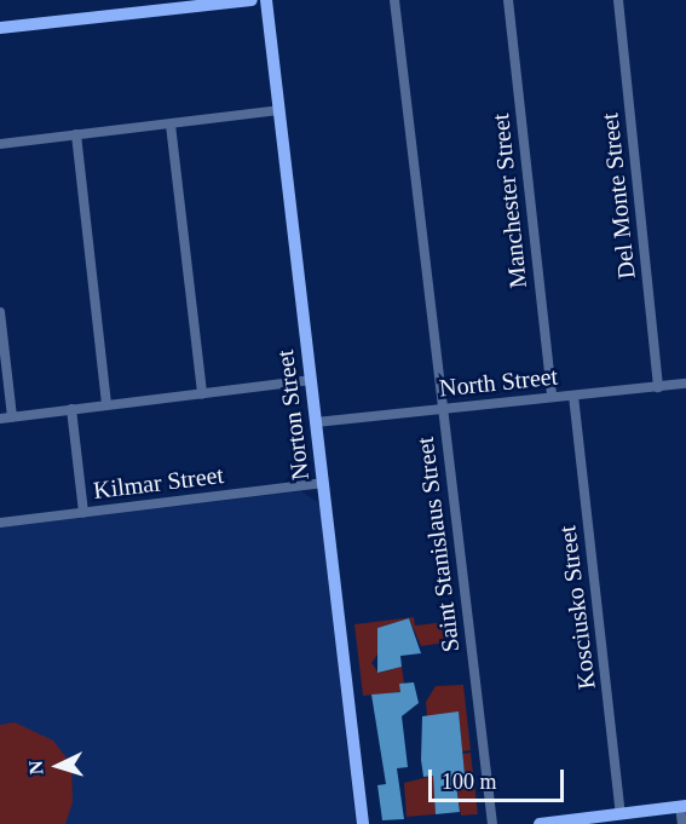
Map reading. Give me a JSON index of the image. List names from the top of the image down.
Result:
{
  "streets": {
    "main road": ["Norton Street"],
    "street": [
      "Del Monte Street",
      "Manchester Street",
      "North Street",
      "Kilmar Street",
      "Saint Stanislaus Street",
      "Kosciusko Street"
    ]
  },
  "crossings": [
    ["Del Monte Street", "North Street"],
    ["Manchester Street", "North Street"],
    ["North Street", "Norton Street"],
    ["North Street", "Saint Stanislaus Street"],
    ["North Street", "Kosciusko Street"],
    ["Norton Street", "Kilmar Street"]
  ],
  "scale_bar": "100 m",
  "north": "left"
}
